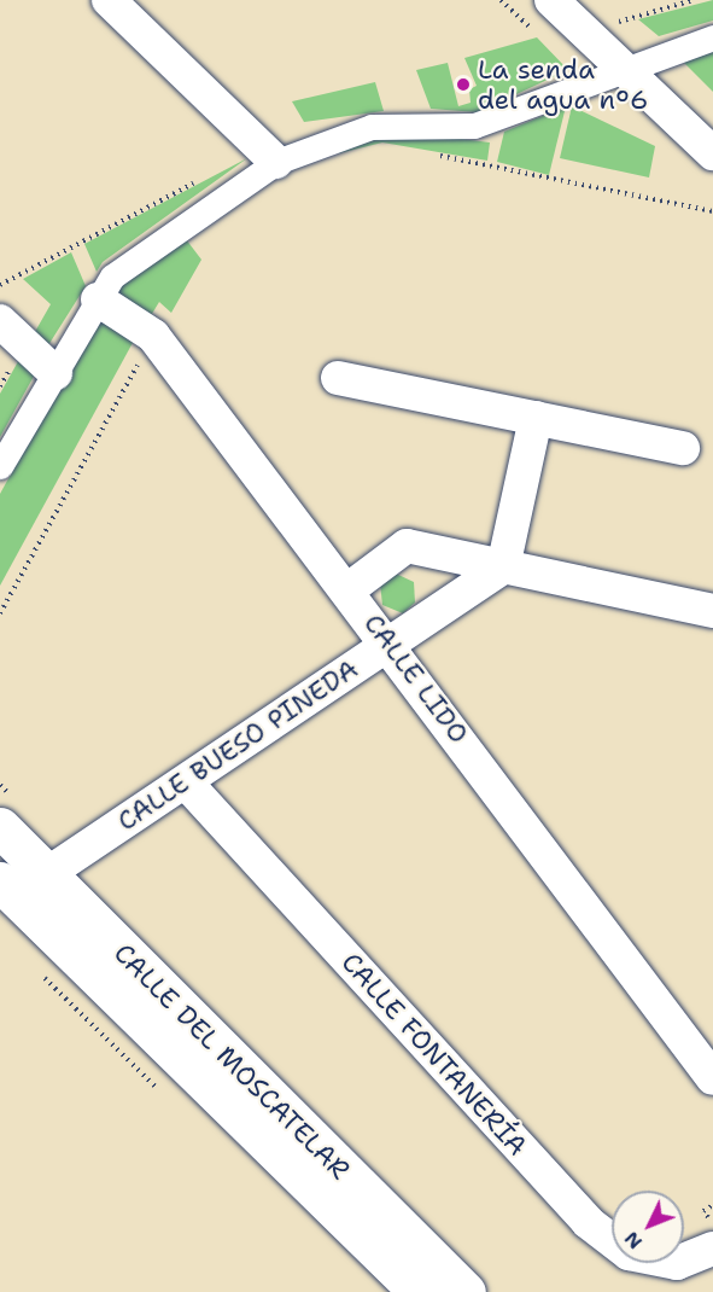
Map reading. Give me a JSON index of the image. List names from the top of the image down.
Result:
{
  "streets": {
    "street": [
      "CALLE LIDO",
      "CALLE BUESO PINEDA",
      "CALLE FONTANERÍA",
      "CALLE DEL MOSCATELAR"
    ]
  },
  "crossings": [
    ["CALLE LIDO", "CALLE BUESO PINEDA"],
    ["CALLE BUESO PINEDA", "CALLE FONTANERÍA"],
    ["CALLE BUESO PINEDA", "CALLE DEL MOSCATELAR"]
  ],
  "places": ["La senda del agua nº6"],
  "north": "bottom left"
}
